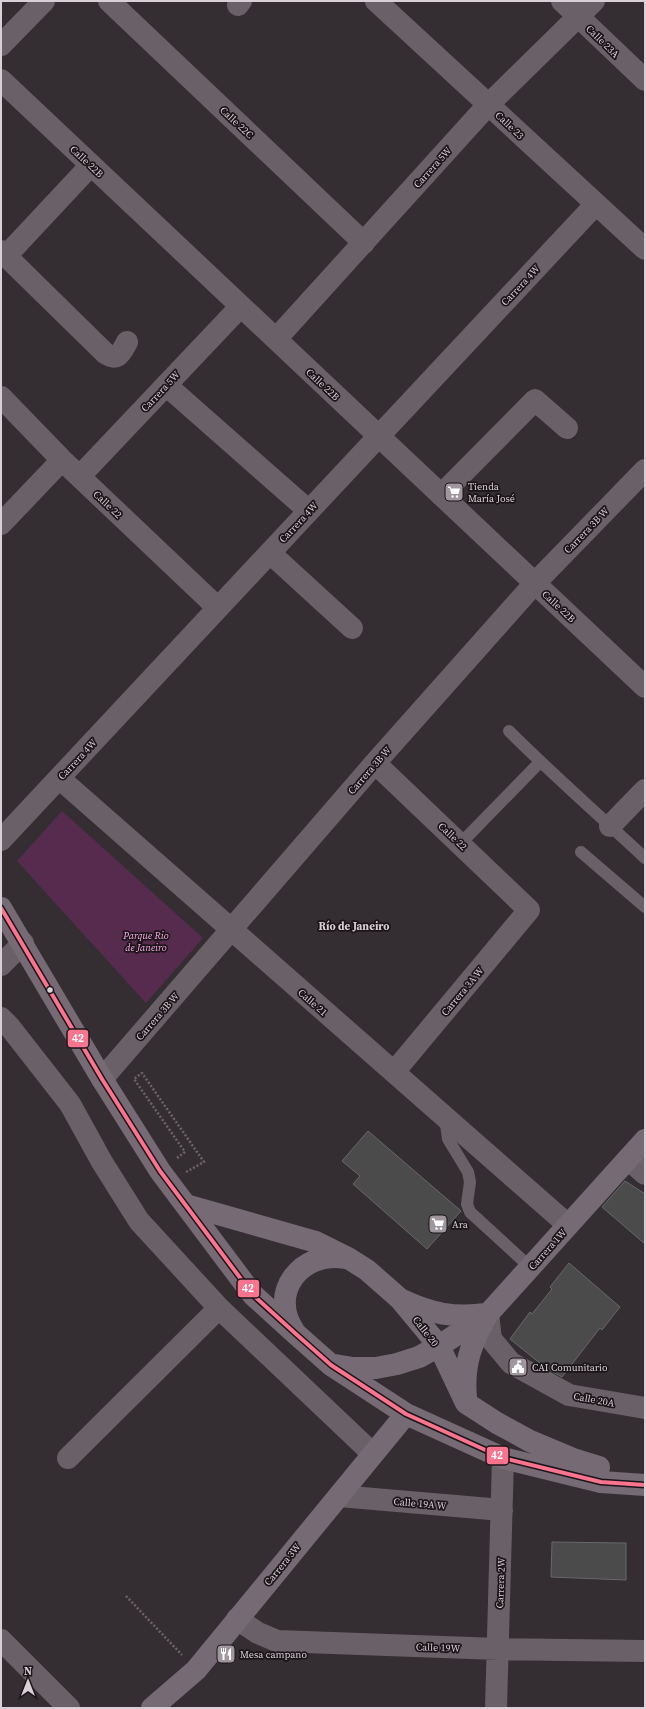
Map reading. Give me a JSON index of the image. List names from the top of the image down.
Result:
{
  "streets": {
    "main road": ["Carrera 1W", "Calle 20", "Carrera 3W"],
    "street": [
      "Calle 23A",
      "Calle 22C",
      "Calle 23",
      "Calle 22B",
      "Carrera 5W",
      "Carrera 4W",
      "Calle 22",
      "Carrera 3B W",
      "Carrera 3A W",
      "Calle 21",
      "Calle 20A",
      "Calle 19A W",
      "Carrera 2W",
      "Calle 19W"
    ]
  },
  "crossings": [
    ["Calle 23A", "Carrera 5W"],
    ["Calle 22C", "Carrera 5W"],
    ["Calle 23", "Carrera 5W"],
    ["Calle 23", "Carrera 4W"],
    ["Calle 22B", "Carrera 5W"],
    ["Calle 22B", "Carrera 4W"],
    ["Calle 22B", "Carrera 3B W"],
    ["Carrera 5W", "Calle 22"],
    ["Carrera 4W", "Calle 22"],
    ["Carrera 4W", "Calle 21"],
    ["Calle 22", "Carrera 3B W"],
    ["Calle 22", "Carrera 3A W"],
    ["Carrera 3B W", "Calle 21"],
    ["Carrera 3A W", "Calle 21"],
    ["Calle 21", "Carrera 1W"],
    ["Carrera 1W", "Calle 20"],
    ["Carrera 1W", "Calle 20A"],
    ["Calle 19A W", "Carrera 3W"],
    ["Calle 19A W", "Carrera 2W"],
    ["Carrera 3W", "Calle 19W"],
    ["Carrera 2W", "Calle 19W"]
  ],
  "districts": ["Río de Janeiro"],
  "parks": ["Parque Rio de Janeiro"],
  "places": {
    "supermarket": ["Tienda María José", "Ara"],
    "public building": ["CAI Comunitario"],
    "restaurant": ["Mesa campano"]
  },
  "lines": ["transit line 42"],
  "north": "top"
}
